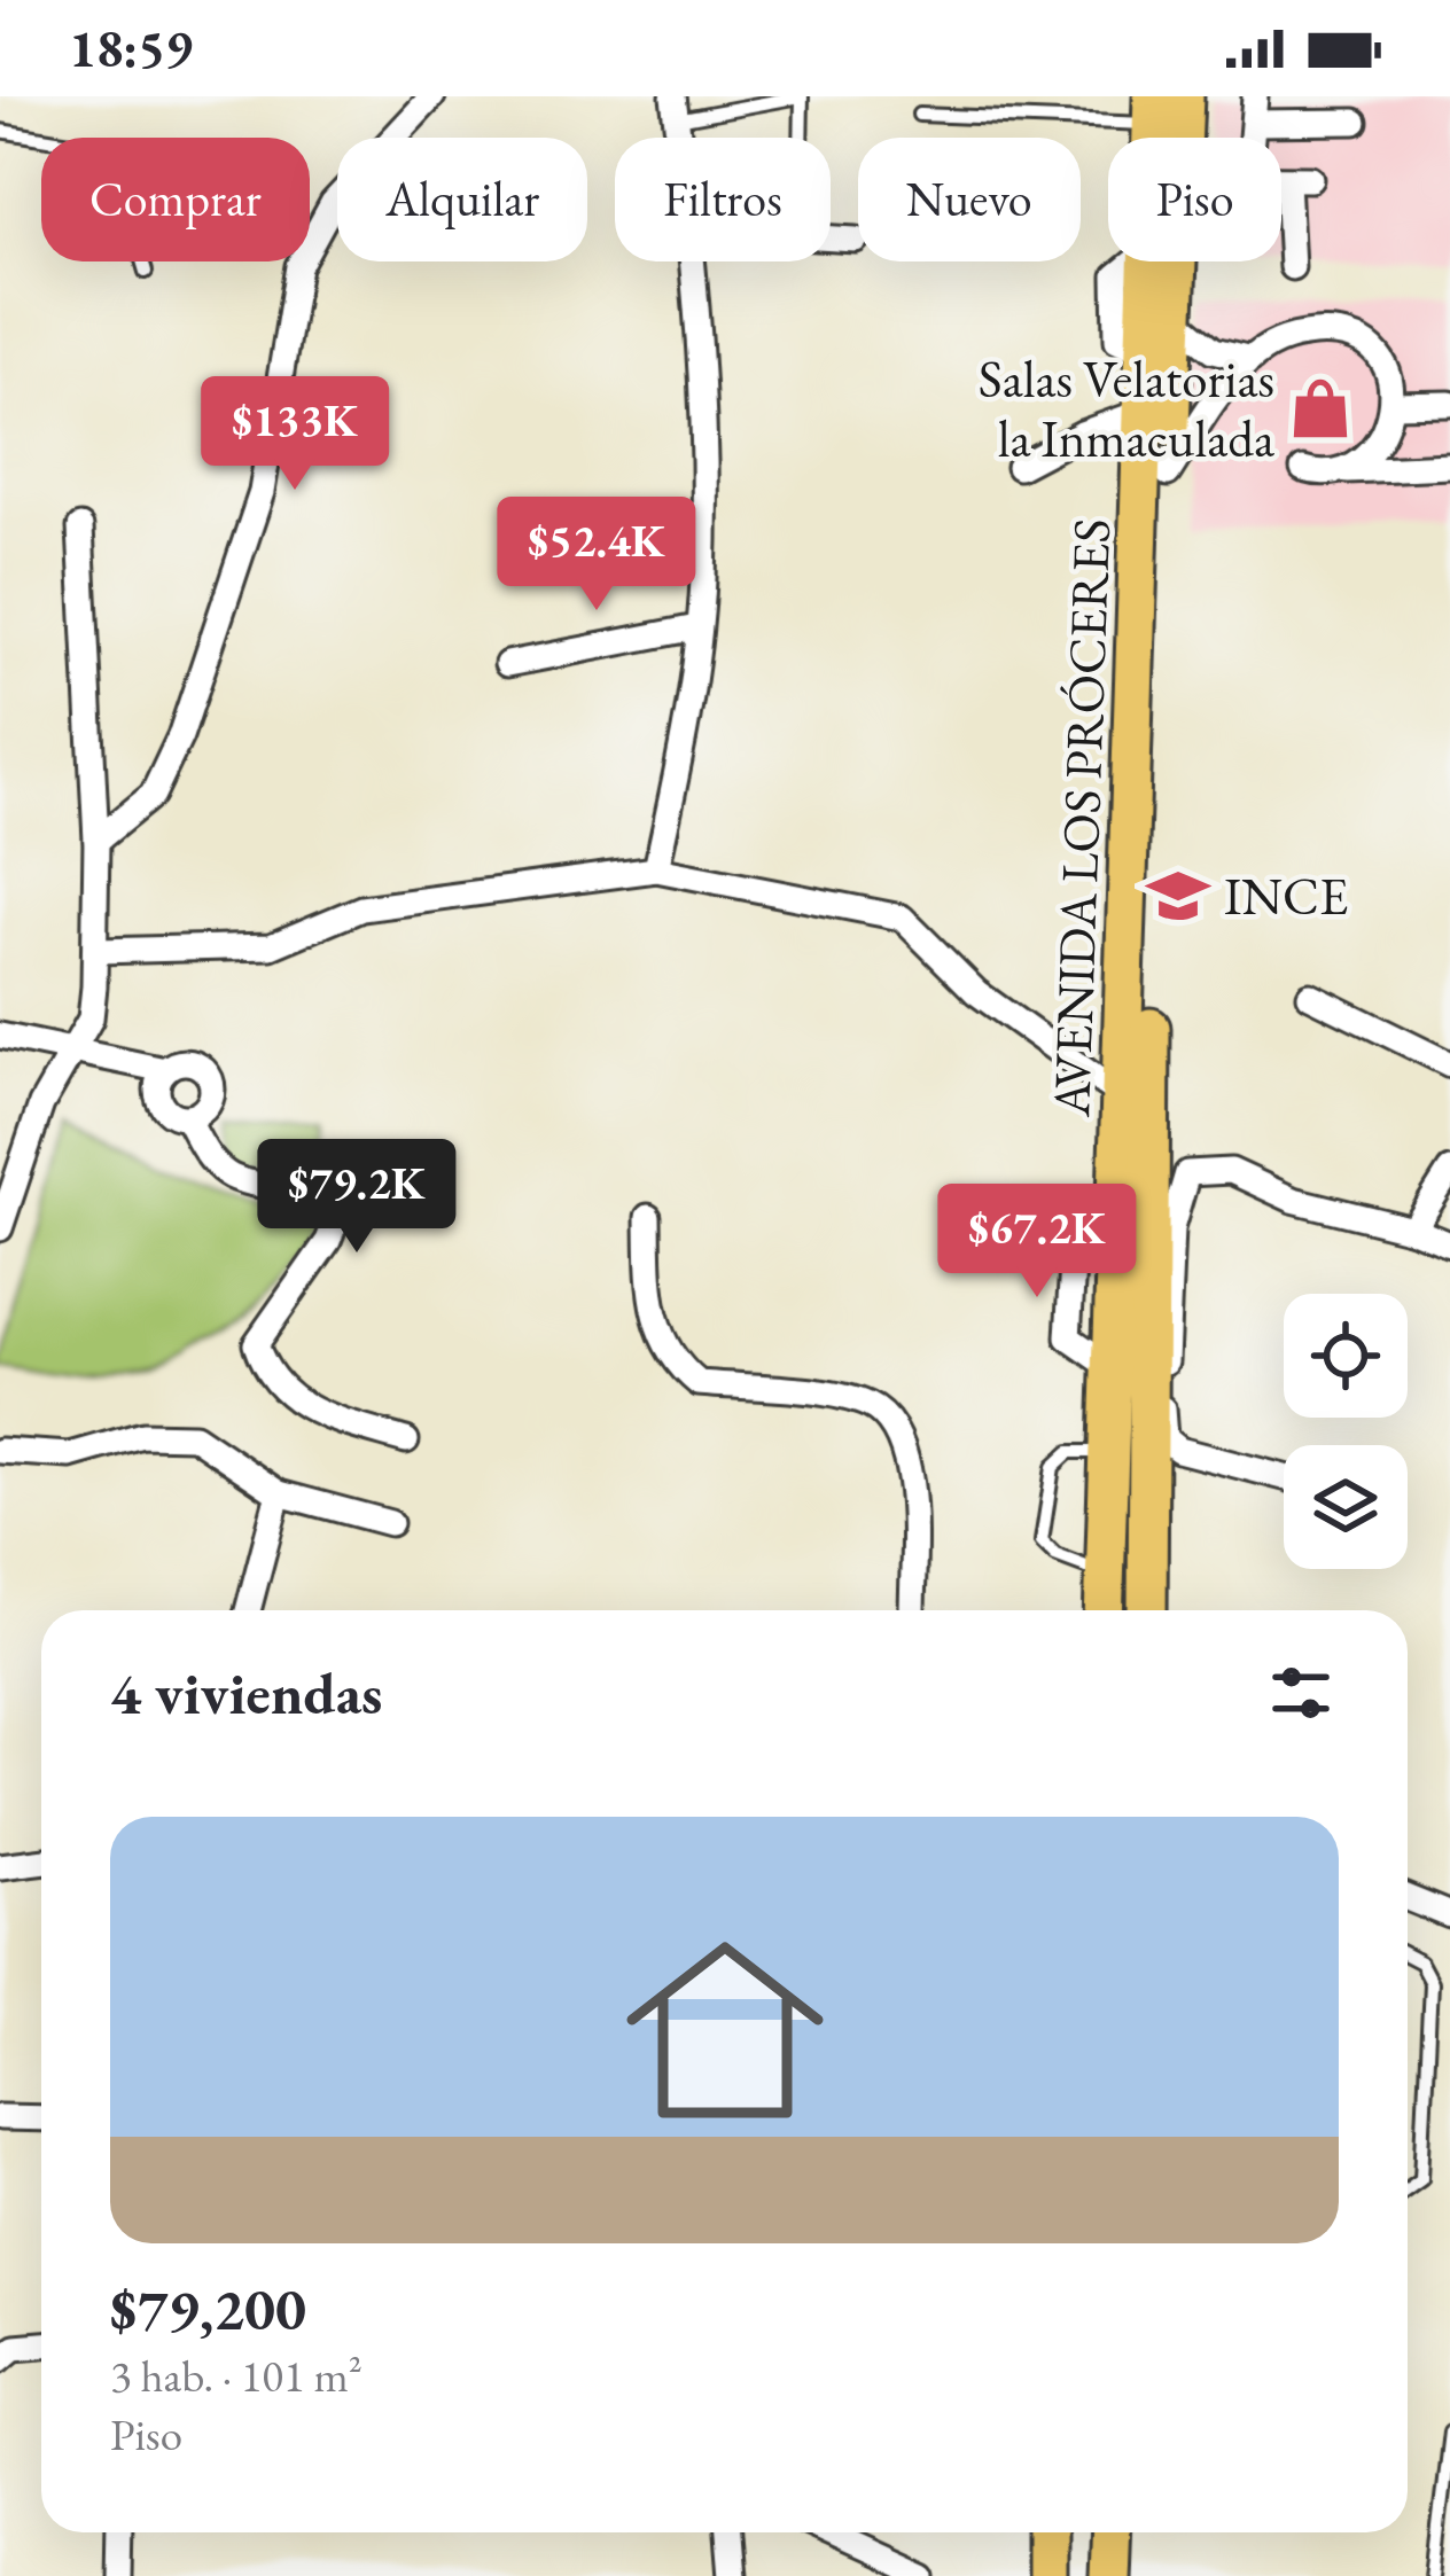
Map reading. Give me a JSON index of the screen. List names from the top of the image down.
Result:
{
  "streets": {
    "highway": ["AVENIDA LOS PRÓCERES"]
  },
  "places": {
    "shop": ["Salas Velatorias la Inmaculada"],
    "school or university": ["INCE"]
  },
  "page": {
    "status": "18:59",
    "chip": [
      "Comprar",
      "Alquilar",
      "Filtros",
      "Nuevo",
      "Piso"
    ],
    "price": [
      "$133K",
      "$52.4K",
      "$79.2K",
      "$67.2K"
    ],
    "heading": "4 viviendas",
    "list": [
      {
        "name": "$79,200",
        "note": "3 hab. · 101 m² · Piso"
      }
    ]
  }
}
